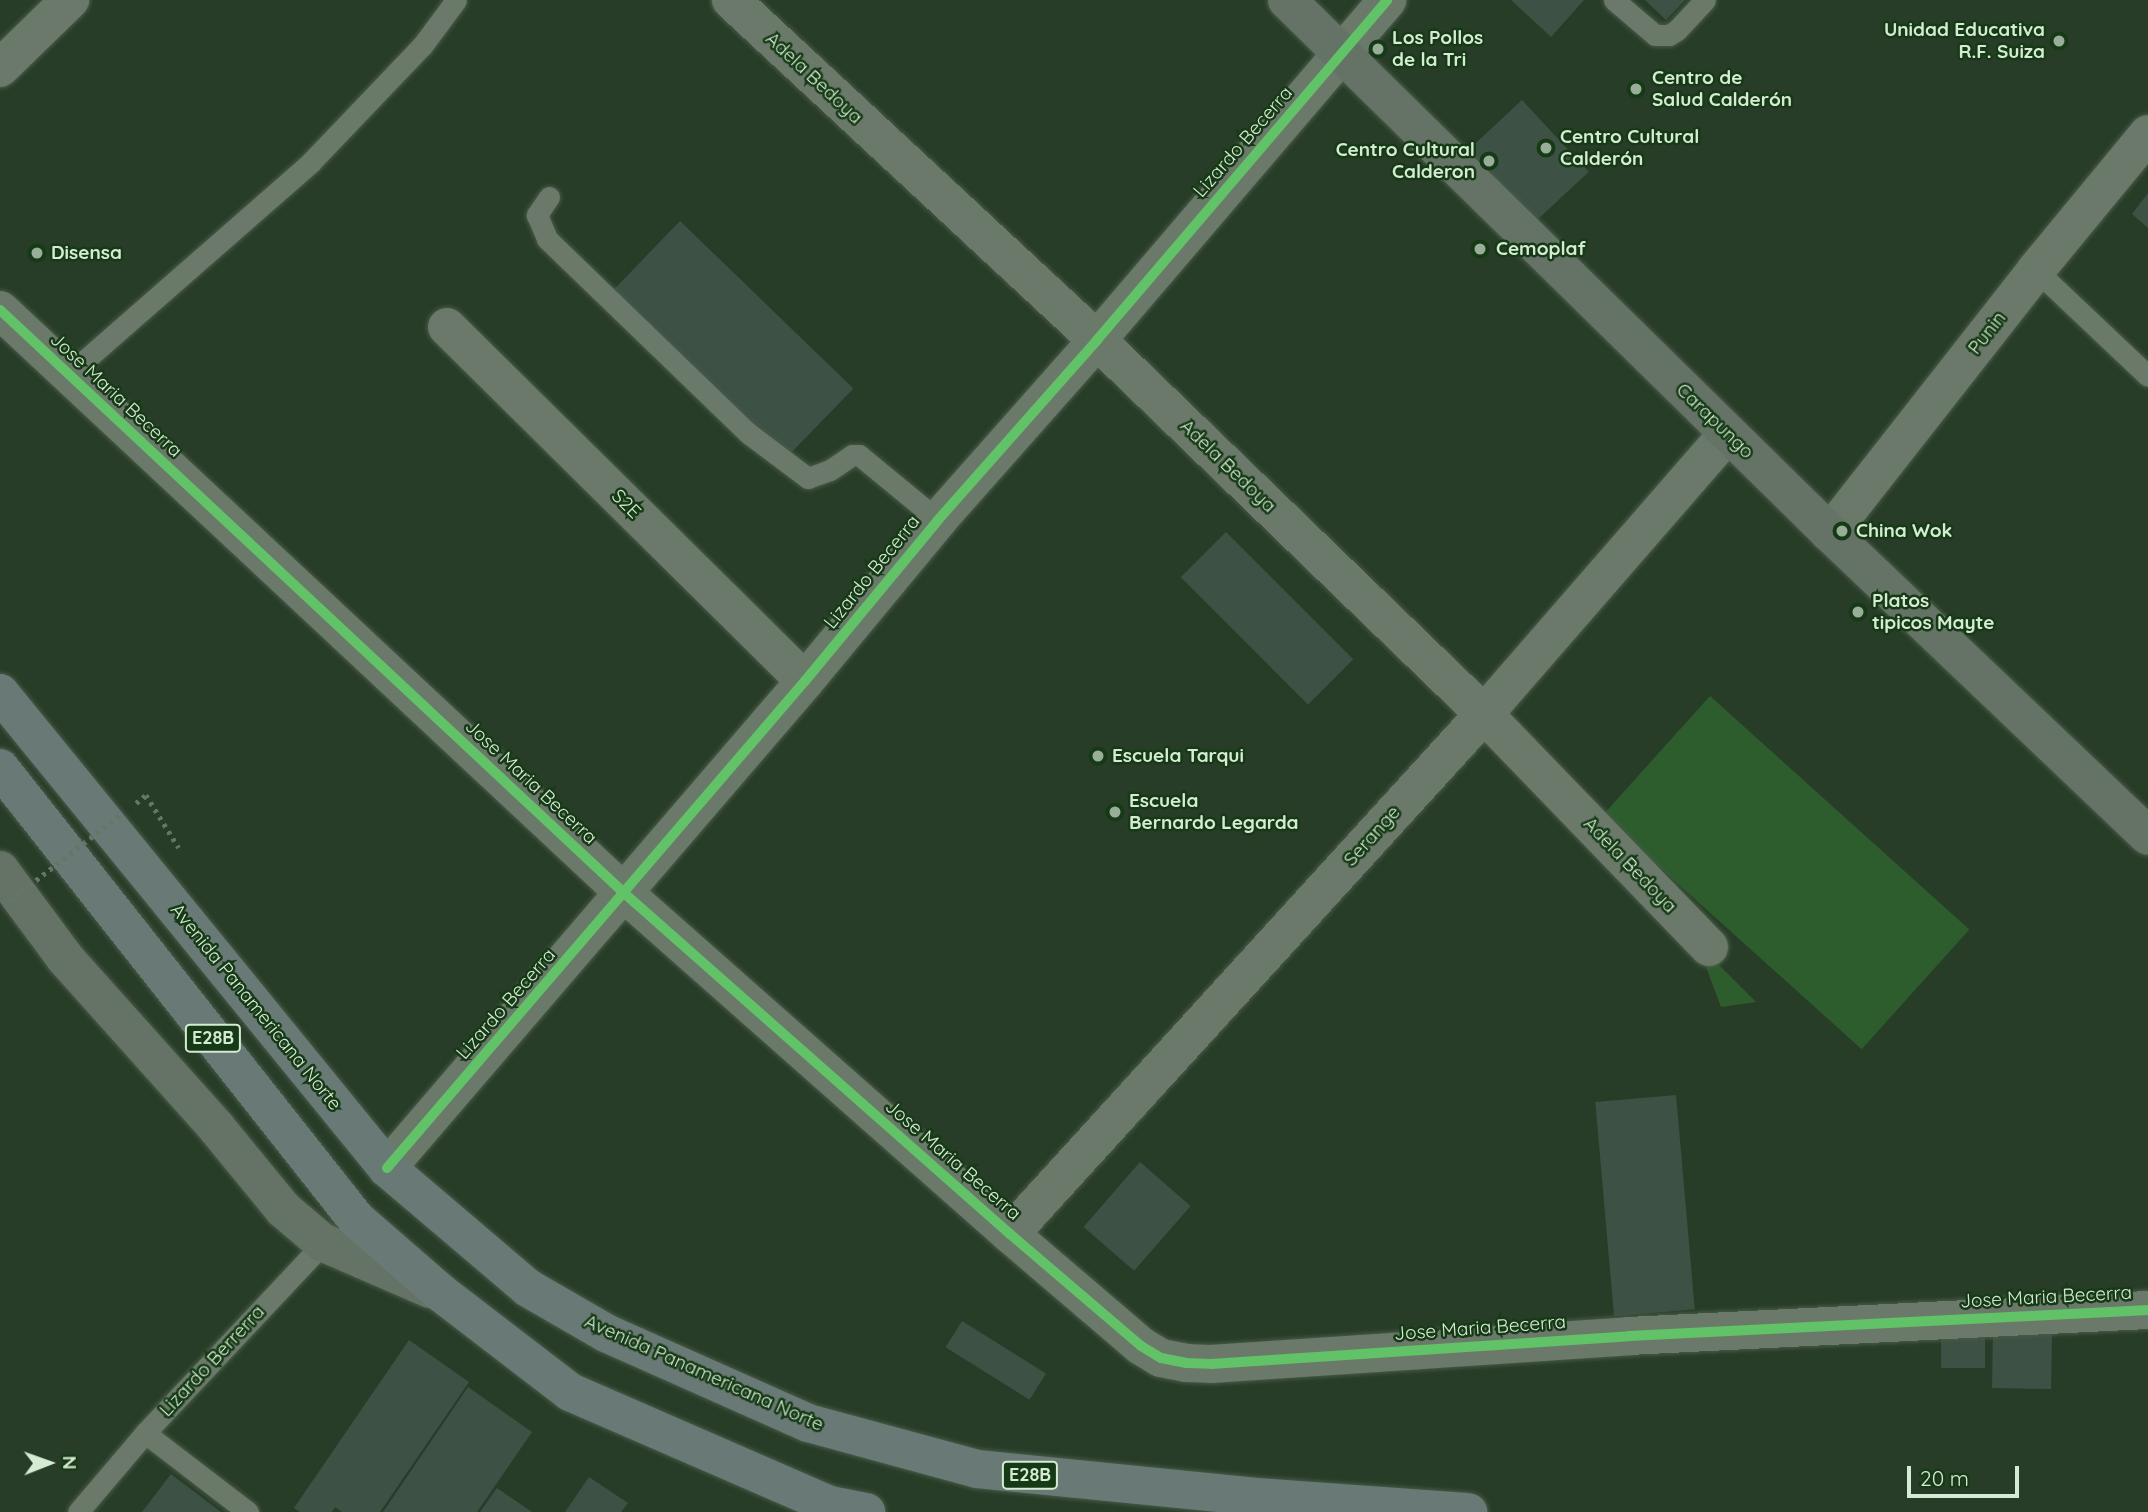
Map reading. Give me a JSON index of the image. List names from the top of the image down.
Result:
{
  "streets": {
    "highway": ["Avenida Panamericana Norte", "E28B"],
    "street": [
      "Adela Bedoya",
      "Lizardo Becerra",
      "Punin",
      "Jose Maria Becerra",
      "Carapungo",
      "S2E",
      "Serange"
    ],
    "lane": ["Lizardo Berrerra"]
  },
  "crossings": [
    ["Adela Bedoya", "Lizardo Becerra"],
    ["Adela Bedoya", "Serange"],
    ["Lizardo Becerra", "Jose Maria Becerra"],
    ["Lizardo Becerra", "Carapungo"],
    ["Lizardo Becerra", "S2E"],
    ["Lizardo Becerra", "Avenida Panamericana Norte"],
    ["Punin", "Carapungo"],
    ["Jose Maria Becerra", "Serange"],
    ["Carapungo", "Serange"],
    ["E28B", "Lizardo Berrerra"]
  ],
  "places": [
    "Unidad Educativa R.F. Suiza",
    "Los Pollos de la Tri",
    "Centro de Salud Calderón",
    "Centro Cultural Calderón",
    "Centro Cultural Calderon",
    "Cemoplaf",
    "Disensa",
    "China Wok",
    "Platos tipicos Mayte",
    "Escuela Tarqui",
    "Escuela Bernardo Legarda"
  ],
  "scale_bar": "20 m",
  "north": "right"
}
